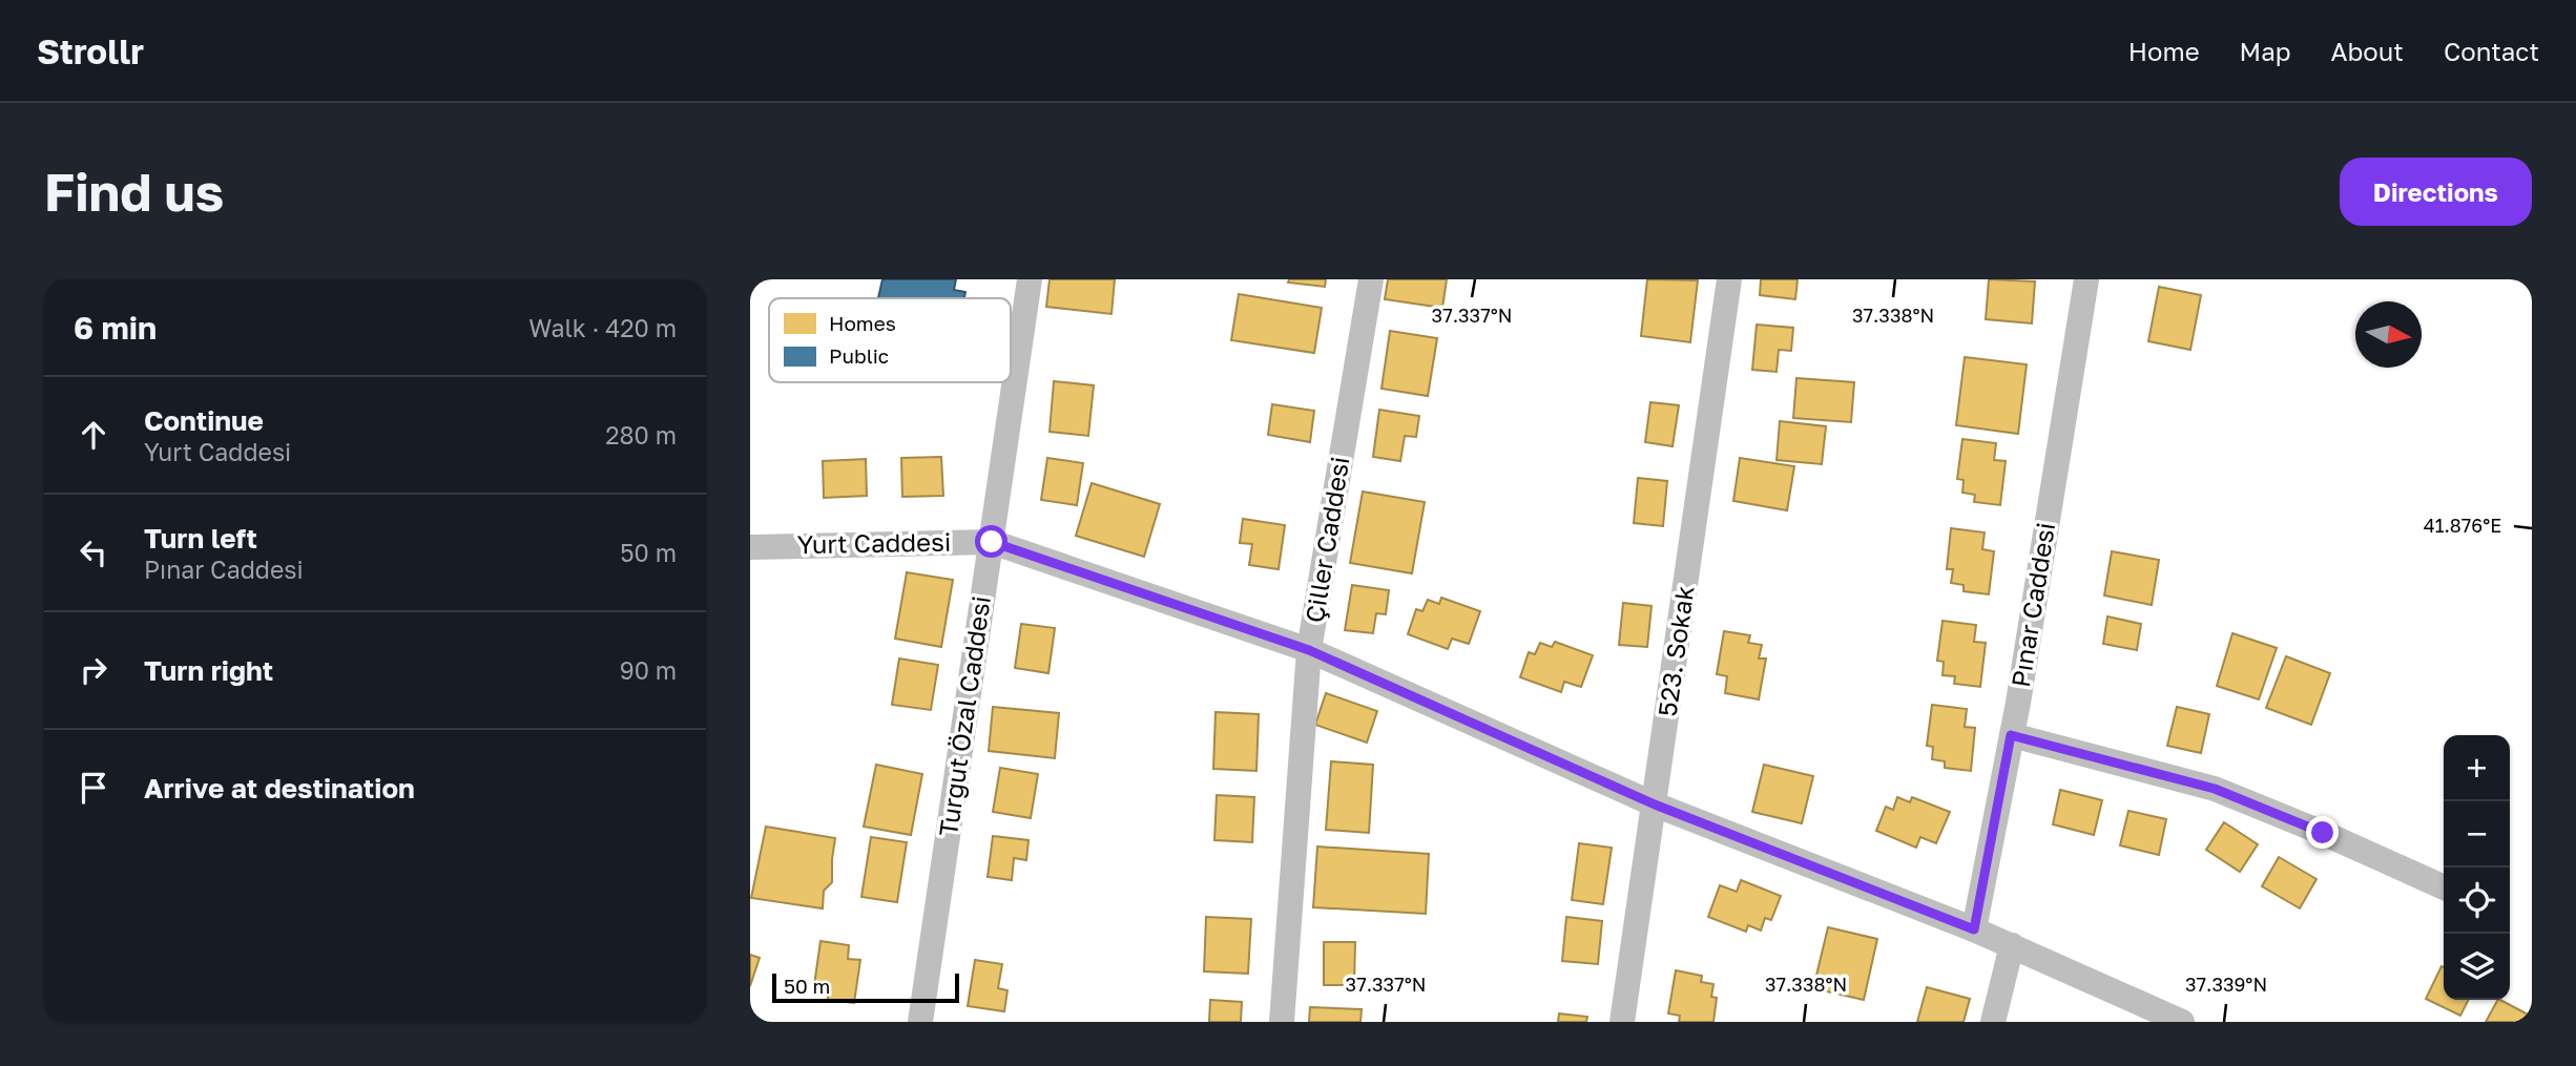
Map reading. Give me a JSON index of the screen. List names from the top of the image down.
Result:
{
  "streets": {
    "street": [
      "Çiller Caddesi",
      "Yurt Caddesi",
      "Pınar Caddesi",
      "523. Sokak",
      "Turgut Özal Caddesi"
    ]
  },
  "crossings": [
    ["Çiller Caddesi", "Yurt Caddesi"],
    ["Yurt Caddesi", "Pınar Caddesi"],
    ["Yurt Caddesi", "523. Sokak"],
    ["Yurt Caddesi", "Turgut Özal Caddesi"]
  ],
  "legend": ["Homes", "Public"],
  "scale_bar": "50 m",
  "north": "right",
  "page": {
    "header": "Strollr",
    "nav": [
      "Home",
      "Map",
      "About",
      "Contact"
    ],
    "buttons": "Directions",
    "title": "Find us",
    "heading": ["6 min", "Walk · 420 m"],
    "list": [
      ["Continue", "Yurt Caddesi", "280 m"],
      ["Turn left", "Pınar Caddesi", "50 m"],
      ["Turn right", "90 m"],
      "Arrive at destination"
    ],
    "map_buttons": ["+", "−"],
    "scale": "50 m"
  },
  "coordinates": [
    "37.337°N",
    "37.338°N",
    "41.876°E",
    "37.339°N"
  ]
}
